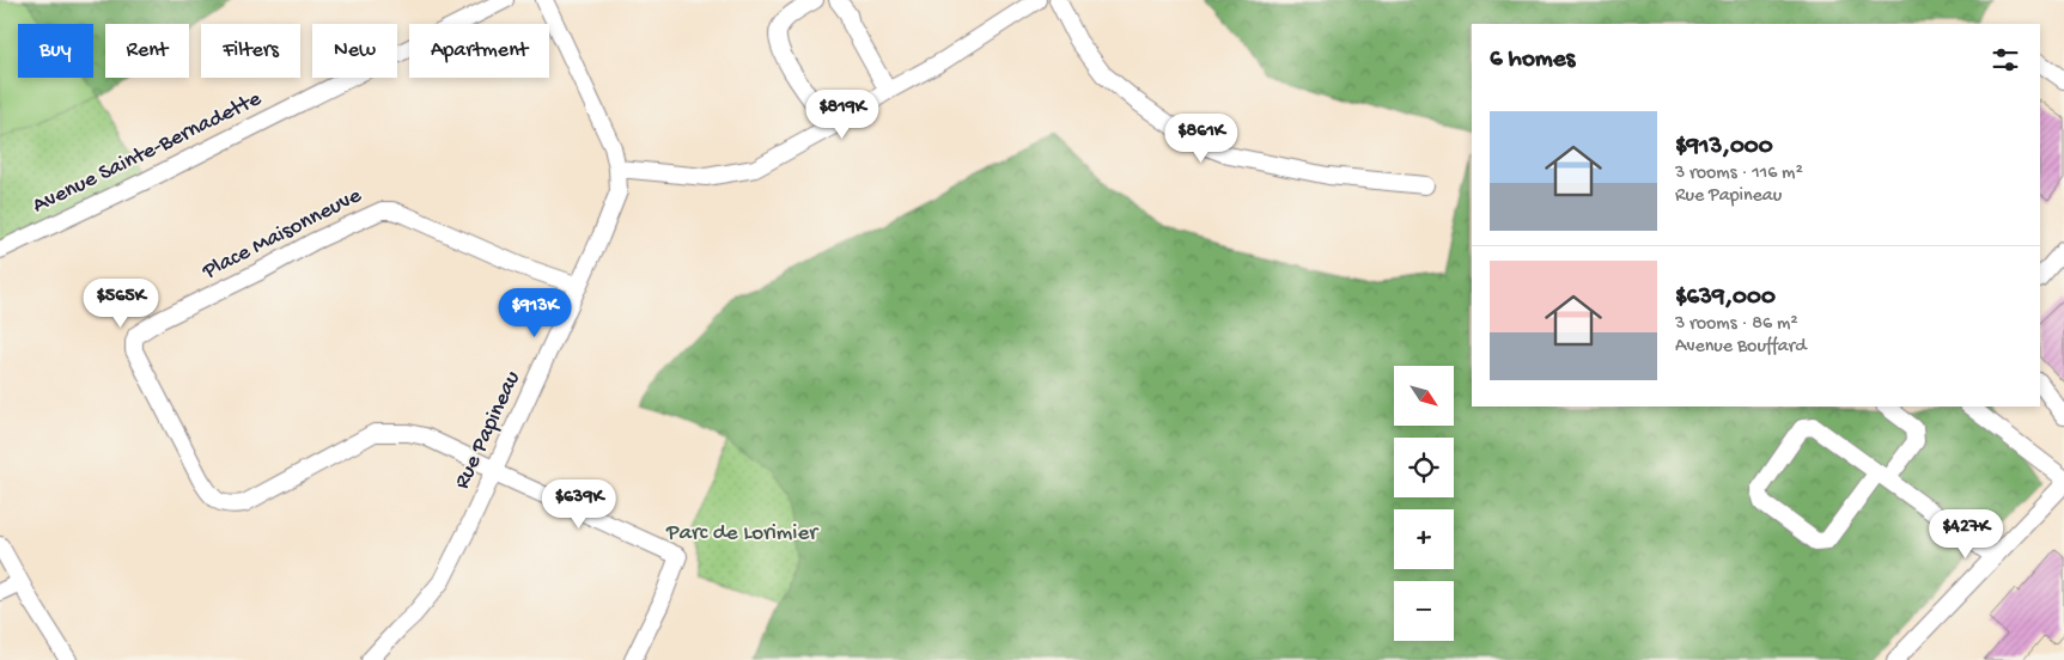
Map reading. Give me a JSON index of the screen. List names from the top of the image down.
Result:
{
  "streets": {
    "street": ["Avenue Sainte-Bernadette", "Place Maisonneuve", "Rue Papineau"]
  },
  "crossings": [
    ["Place Maisonneuve", "Rue Papineau"]
  ],
  "parks": ["Parc de Lorimier"],
  "north": "bottom right",
  "page": {
    "chip": [
      "Buy",
      "Rent",
      "Filters",
      "New",
      "Apartment"
    ],
    "heading": "6 homes",
    "price": [
      "$819K",
      "$861K",
      "$565K",
      "$913K",
      "$639K",
      "$427K"
    ],
    "list": [
      {
        "name": "$913,000",
        "note": "3 rooms · 116 m² · Rue Papineau"
      },
      {
        "name": "$639,000",
        "note": "3 rooms · 86 m² · Avenue Bouffard"
      }
    ],
    "map_buttons": ["+", "−"]
  }
}
